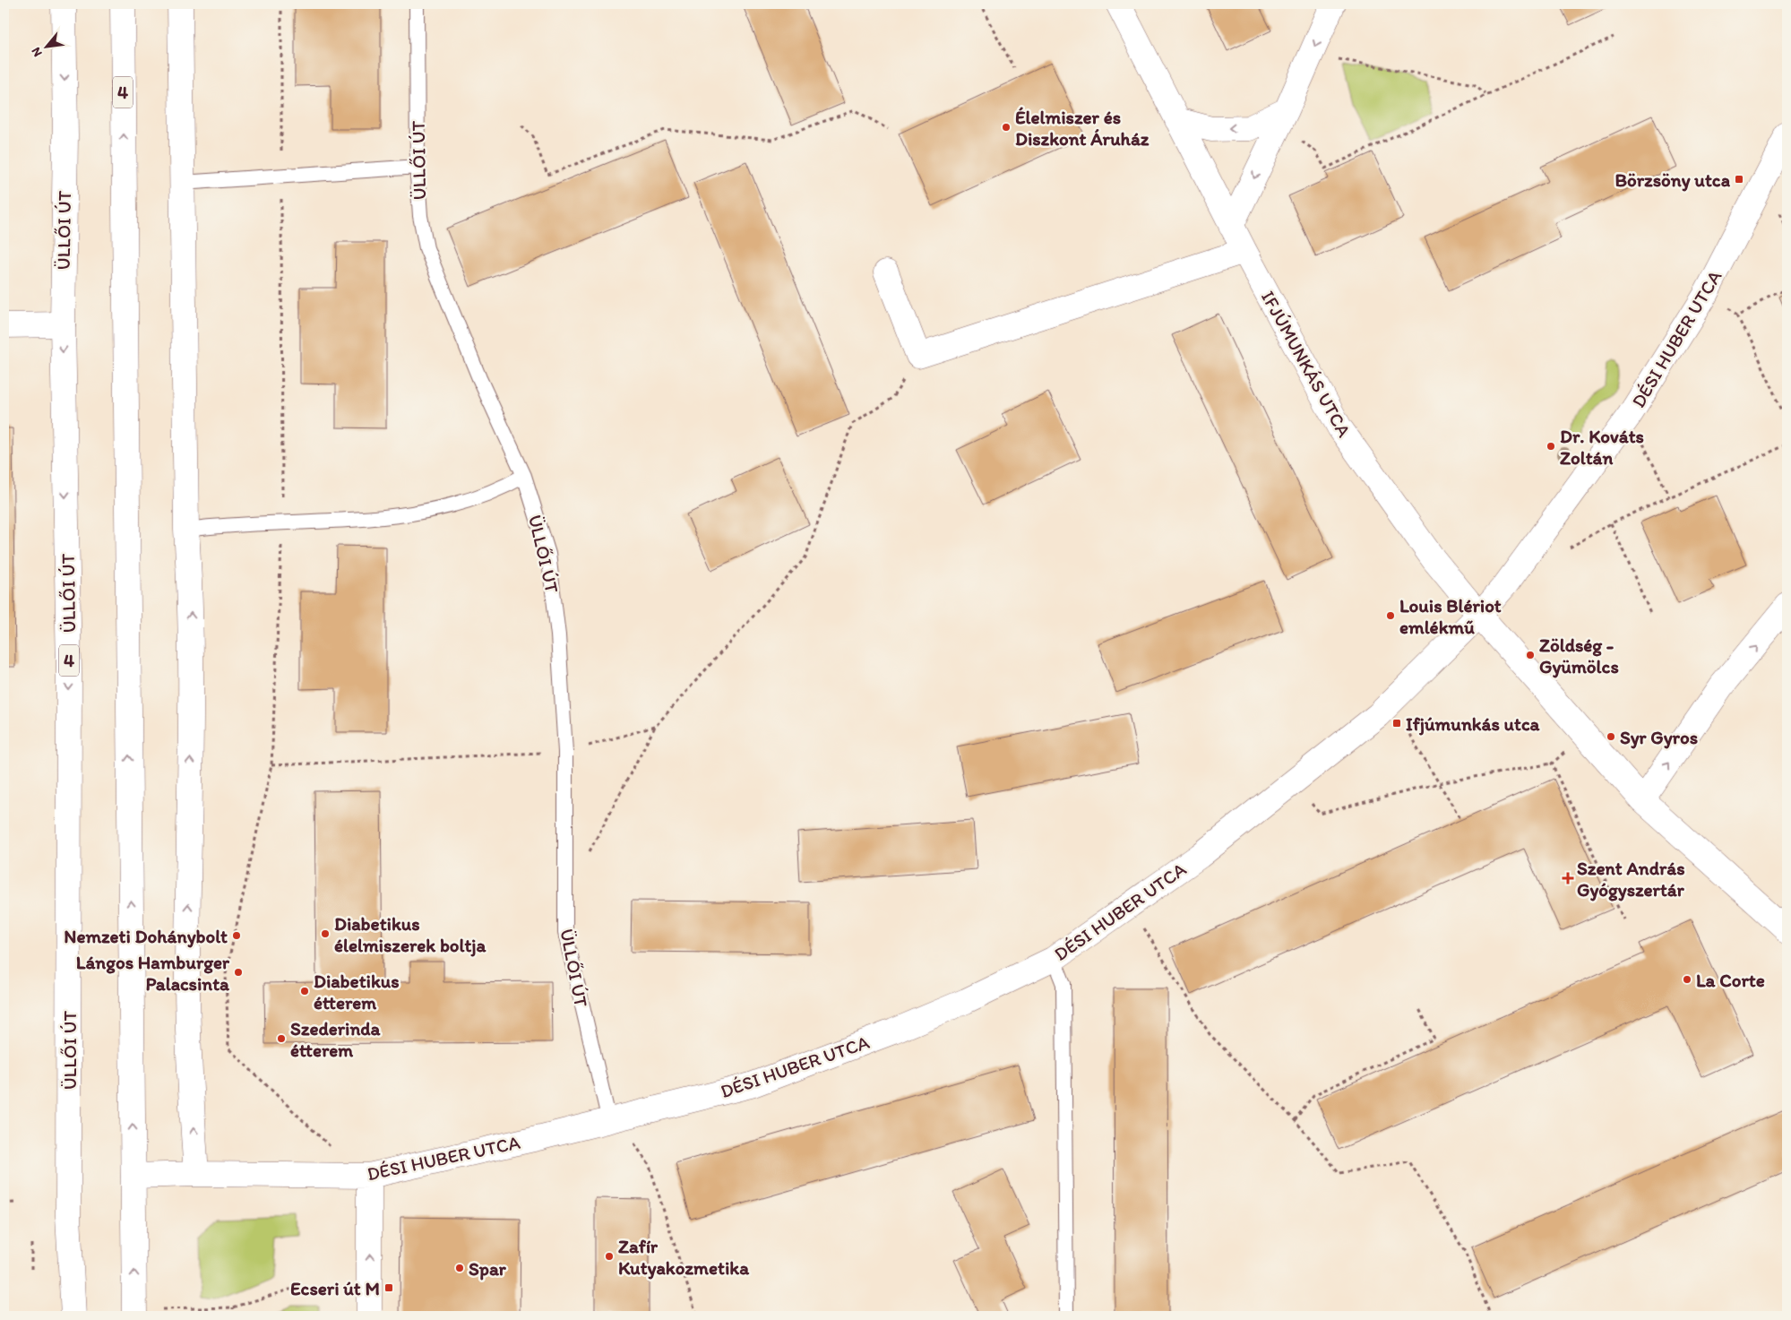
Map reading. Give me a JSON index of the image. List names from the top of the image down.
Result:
{
  "streets": {
    "street": [
      "4",
      "ÜLLŐI ÚT",
      "DÉSI HUBER UTCA",
      "IFJÚMUNKÁS UTCA"
    ]
  },
  "crossings": [
    ["4", "DÉSI HUBER UTCA"],
    ["ÜLLŐI ÚT", "DÉSI HUBER UTCA"],
    ["DÉSI HUBER UTCA", "IFJÚMUNKÁS UTCA"]
  ],
  "places": {
    "other": [
      "Élelmiszer és Diszkont Áruház",
      "Dr. Kováts Zoltán",
      "Louis Blériot emlékmű",
      "Zöldség - Gyümölcs",
      "Syr Gyros",
      "Diabetikus élelmiszerek boltja",
      "Nemzeti Dohánybolt",
      "Lángos Hamburger Palacsinta",
      "La Corte",
      "Diabetikus étterem",
      "Szederinda étterem",
      "Zafír Kutyakozmetika",
      "Spar"
    ],
    "transit": ["Börzsöny utca", "Ifjúmunkás utca", "Ecseri út M"],
    "health": ["Szent András Gyógyszertár"]
  },
  "north": "bottom left"
}
